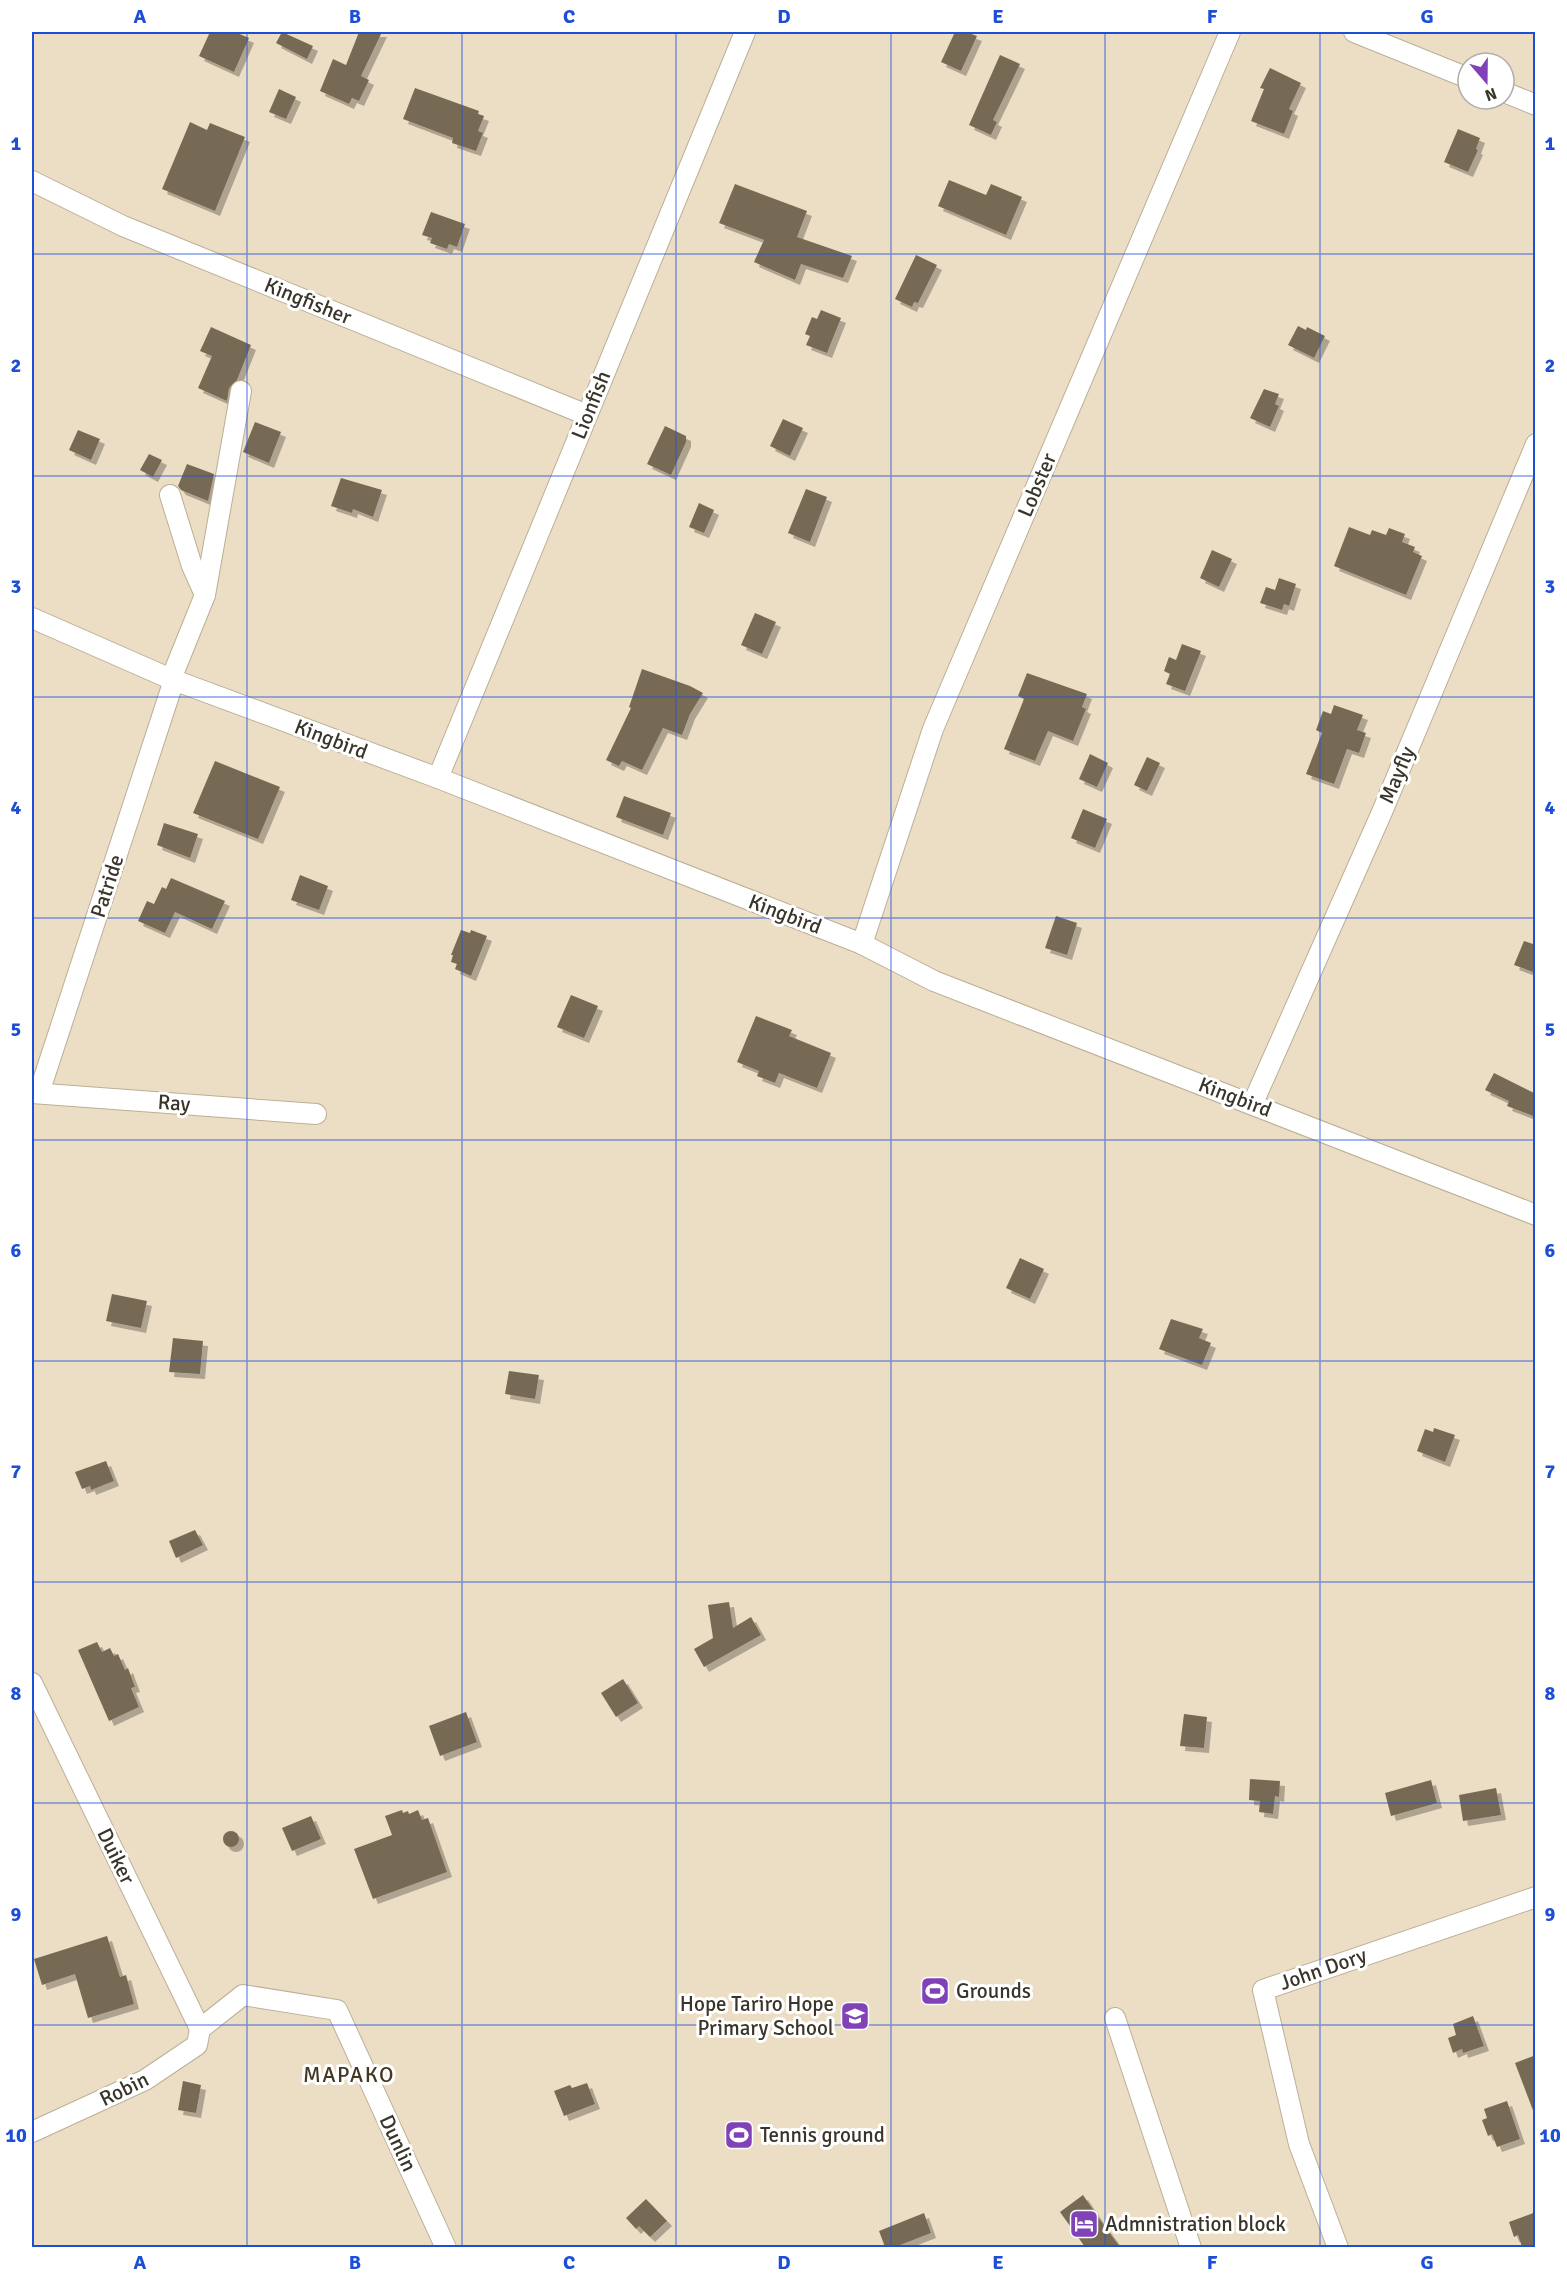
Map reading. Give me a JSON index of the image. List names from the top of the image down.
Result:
{
  "streets": {
    "street": [
      "Kingfisher",
      "Lionfish",
      "Lobster",
      "Kingbird",
      "Mayfly",
      "Patride",
      "Ray",
      "Duiker",
      "John Dory",
      "Robin",
      "Dunlin"
    ]
  },
  "crossings": [
    ["Kingfisher", "Lionfish"],
    ["Lionfish", "Kingbird"],
    ["Lobster", "Kingbird"],
    ["Kingbird", "Mayfly"],
    ["Kingbird", "Patride"],
    ["Patride", "Ray"],
    ["Duiker", "Robin"],
    ["Duiker", "Dunlin"],
    ["Robin", "Dunlin"]
  ],
  "districts": ["MAPAKO"],
  "places": {
    "sports": ["Grounds", "Tennis ground"],
    "school or university": ["Hope Tariro Hope Primary School"],
    "hotel": ["Admnistration block"]
  },
  "north": "bottom",
  "grid": {
    "columns": [
      "A",
      "B",
      "C",
      "D",
      "E",
      "F",
      "G"
    ],
    "rows": [
      "1",
      "2",
      "3",
      "4",
      "5",
      "6",
      "7",
      "8",
      "9",
      "10"
    ]
  }
}
